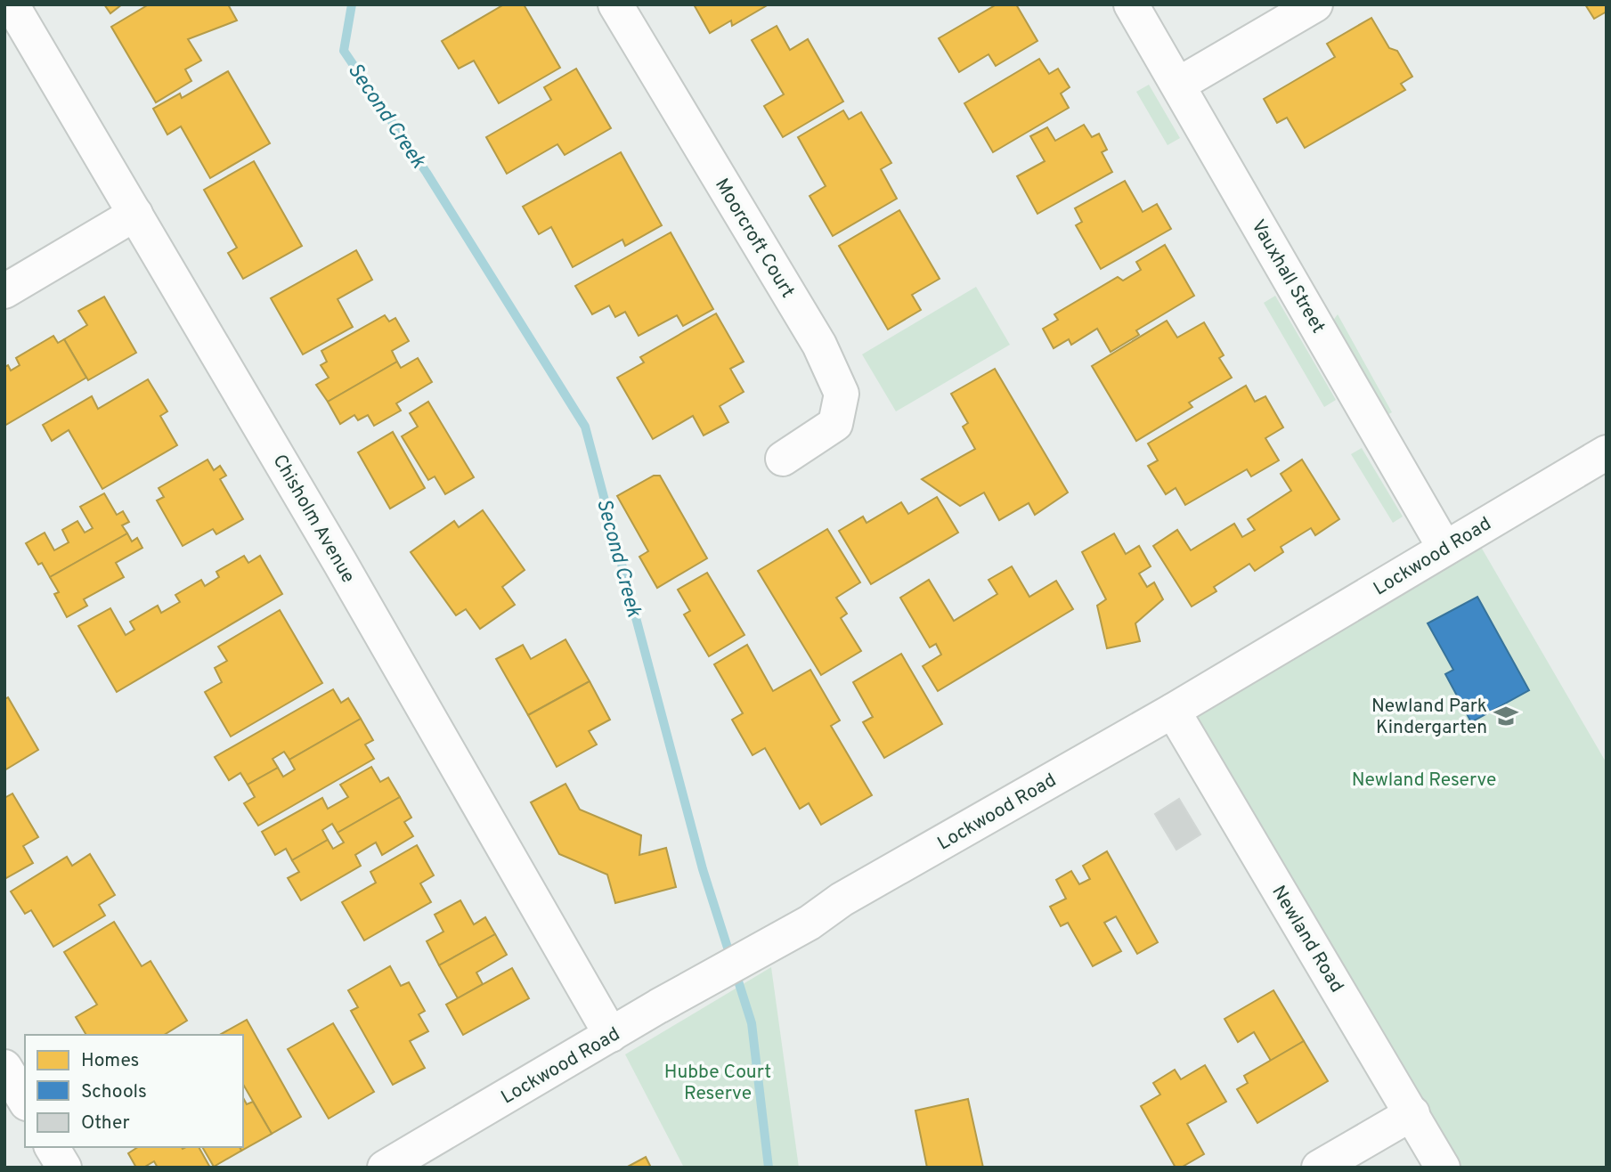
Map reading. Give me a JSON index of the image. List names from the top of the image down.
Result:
{
  "streets": {
    "street": [
      "Moorcroft Court",
      "Vauxhall Street",
      "Chisholm Avenue",
      "Lockwood Road",
      "Newland Road"
    ]
  },
  "crossings": [
    ["Vauxhall Street", "Lockwood Road"],
    ["Chisholm Avenue", "Lockwood Road"],
    ["Lockwood Road", "Newland Road"]
  ],
  "water": ["Second Creek"],
  "parks": ["Newland Reserve", "Hubbe Court Reserve"],
  "places": {
    "school or university": ["Newland Park Kindergarten"]
  },
  "legend": ["Homes", "Schools", "Other"]
}
